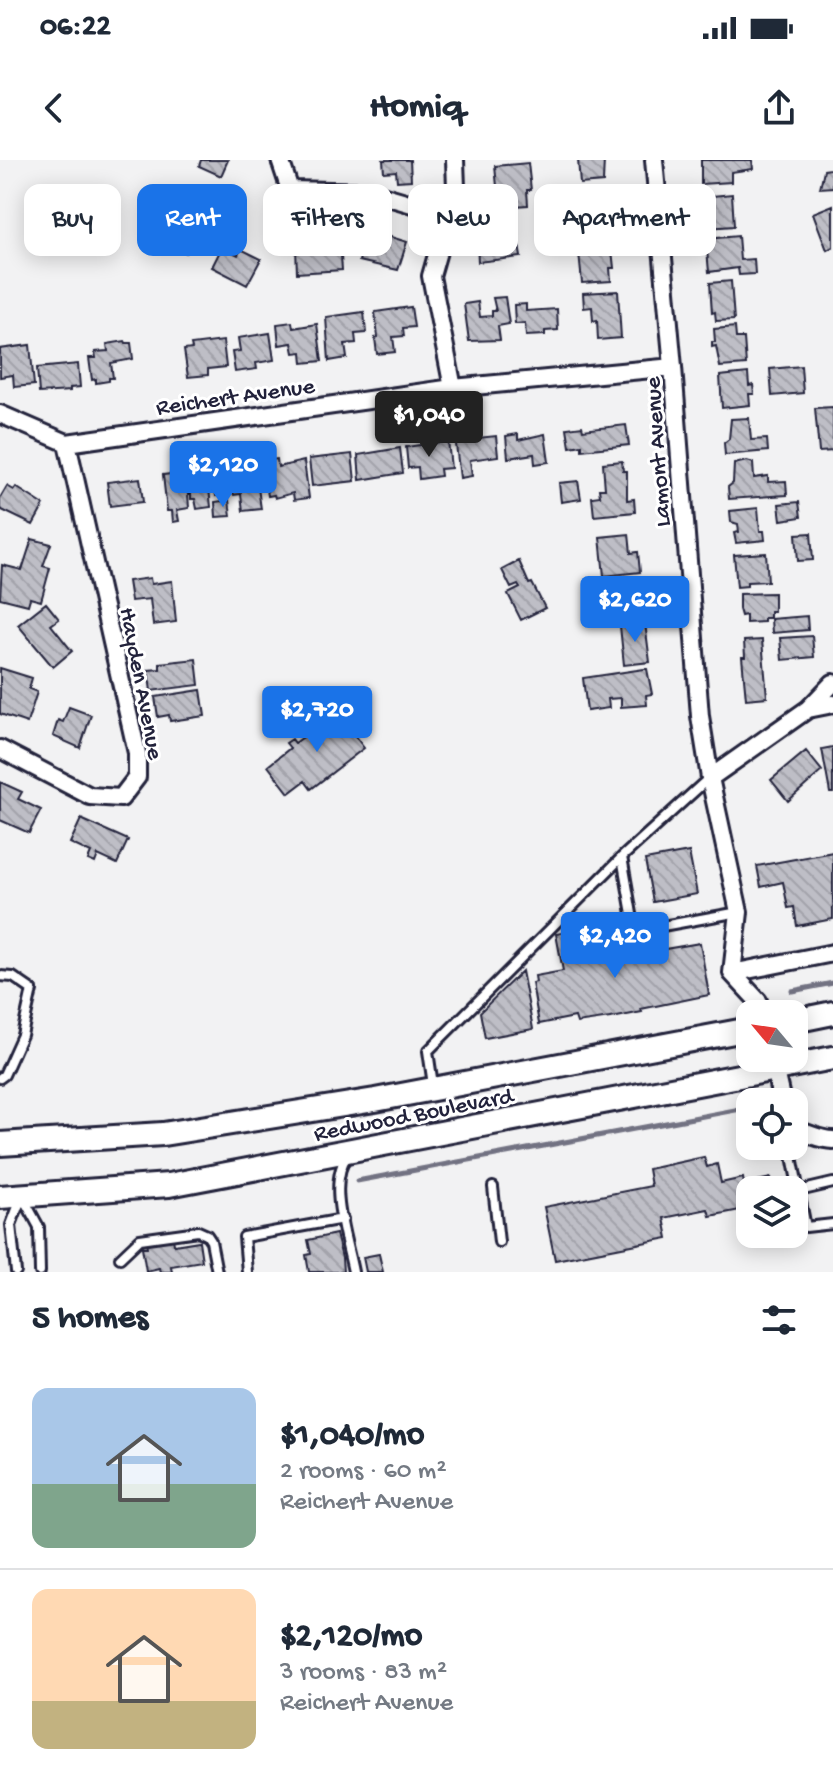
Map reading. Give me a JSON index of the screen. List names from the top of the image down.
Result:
{
  "streets": {
    "main road": ["Redwood Boulevard"],
    "street": ["Reichert Avenue", "Lamont Avenue", "Hayden Avenue"]
  },
  "crossings": [
    ["Reichert Avenue", "Lamont Avenue"],
    ["Reichert Avenue", "Hayden Avenue"]
  ],
  "north": "top left",
  "page": {
    "status": "06:22",
    "header": "Homiq",
    "chip": [
      "Buy",
      "Rent",
      "Filters",
      "New",
      "Apartment"
    ],
    "price": [
      "$1,040",
      "$2,120",
      "$2,620",
      "$2,720",
      "$2,420"
    ],
    "heading": "5 homes",
    "list": [
      {
        "name": "$1,040/mo",
        "note": "2 rooms · 60 m² · Reichert Avenue"
      },
      {
        "name": "$2,120/mo",
        "note": "3 rooms · 83 m² · Reichert Avenue"
      }
    ]
  }
}
